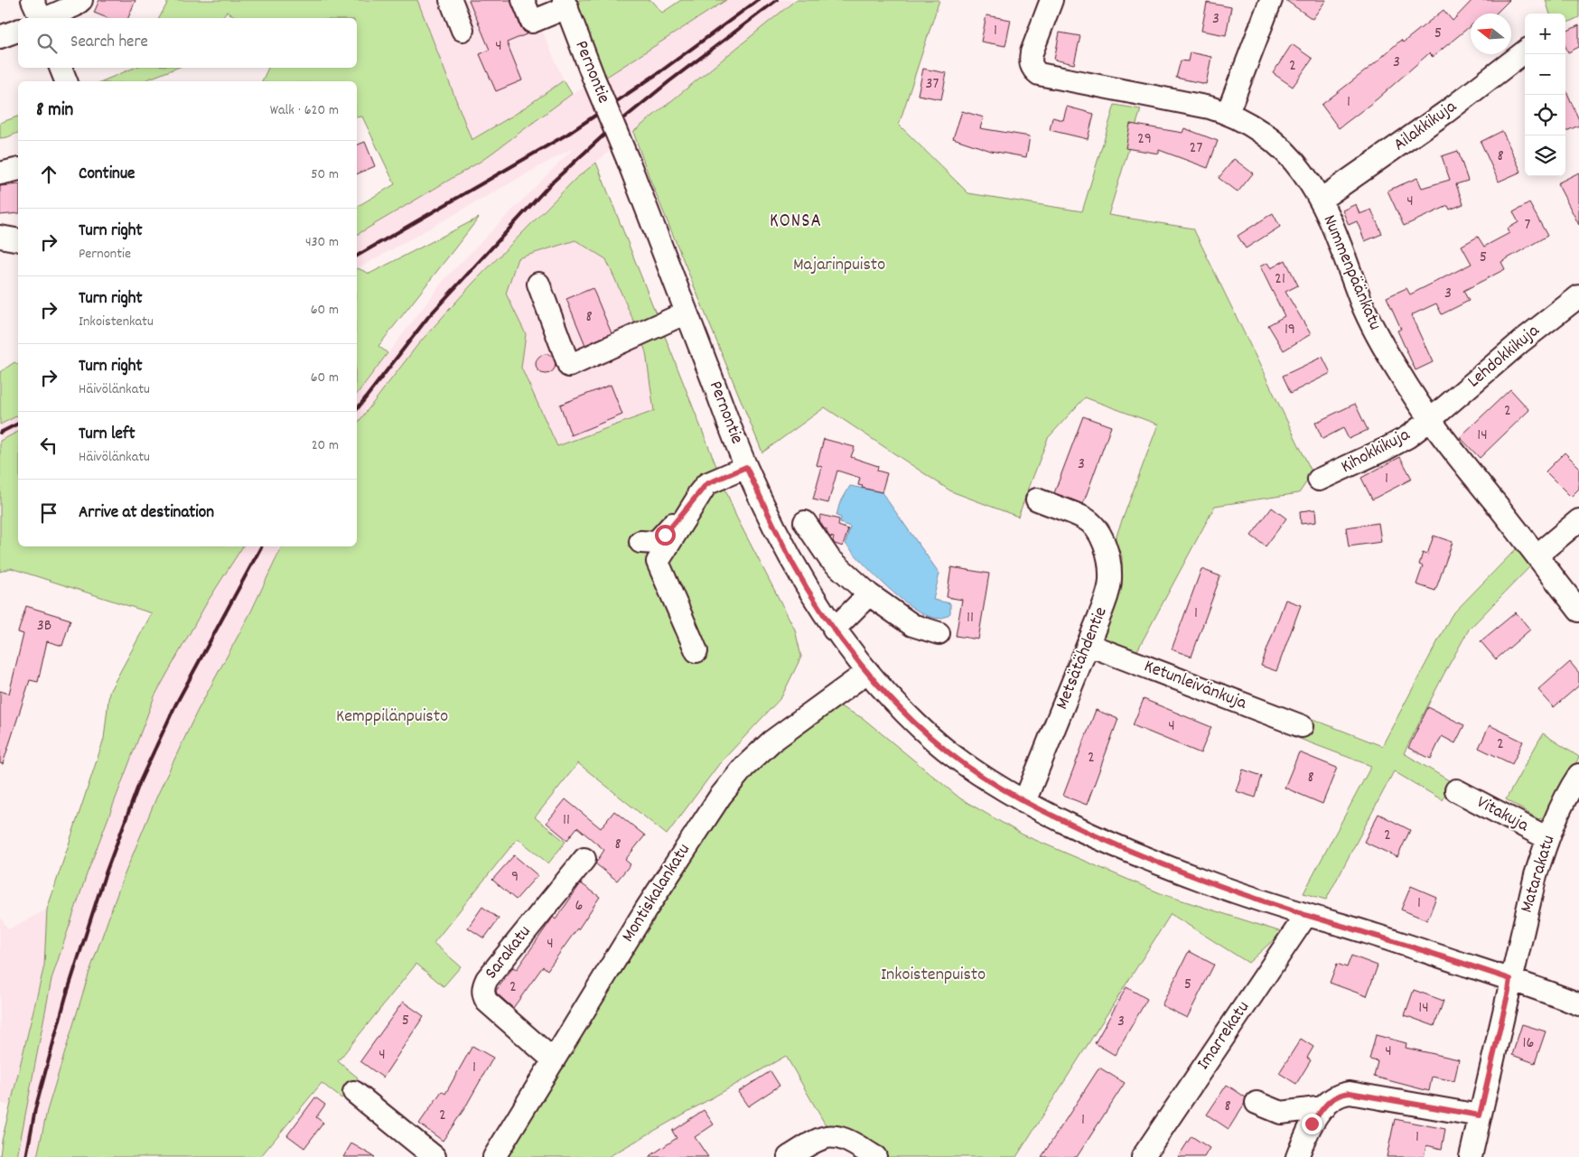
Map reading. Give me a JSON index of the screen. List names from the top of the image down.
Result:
{
  "streets": {
    "street": [
      "Pernontie",
      "Ailakkikuja",
      "Nummenpäänkatu",
      "Lehdokkikuja",
      "Kihokkikuja",
      "Metsätähdentie",
      "Ketunleivänkuja",
      "Vitakuja",
      "Matarakatu",
      "Montiskalankatu",
      "Sarakatu",
      "Imarrekatu"
    ]
  },
  "crossings": [
    ["Pernontie", "Metsätähdentie"],
    ["Pernontie", "Matarakatu"],
    ["Pernontie", "Montiskalankatu"],
    ["Pernontie", "Imarrekatu"],
    ["Ailakkikuja", "Nummenpäänkatu"],
    ["Nummenpäänkatu", "Lehdokkikuja"],
    ["Nummenpäänkatu", "Kihokkikuja"],
    ["Lehdokkikuja", "Kihokkikuja"],
    ["Metsätähdentie", "Ketunleivänkuja"],
    ["Vitakuja", "Matarakatu"],
    ["Montiskalankatu", "Sarakatu"]
  ],
  "districts": ["KONSA"],
  "parks": ["Majarinpuisto", "Kemppilänpuisto", "Inkoistenpuisto"],
  "house_numbers": [
    "3",
    "1",
    "5",
    "4",
    "3",
    "2",
    "37",
    "1",
    "29",
    "27",
    "8",
    "4",
    "7",
    "5",
    "21",
    "3",
    "8",
    "19",
    "2",
    "14",
    "3",
    "1",
    "1",
    "11",
    "3B",
    "4",
    "2",
    "2",
    "8",
    "11",
    "2",
    "8",
    "9",
    "1",
    "6",
    "4",
    "5",
    "2",
    "14",
    "5",
    "3",
    "16",
    "4",
    "4",
    "1",
    "8",
    "2",
    "1",
    "1"
  ],
  "north": "left",
  "page": {
    "map_buttons": ["+", "−"],
    "search": "Search here",
    "heading": ["8 min", "Walk · 620 m"],
    "list": [
      ["Continue", "50 m"],
      ["Turn right", "Pernontie", "430 m"],
      ["Turn right", "Inkoistenkatu", "60 m"],
      ["Turn right", "Häivölänkatu", "60 m"],
      ["Turn left", "Häivölänkatu", "20 m"],
      "Arrive at destination"
    ]
  }
}
